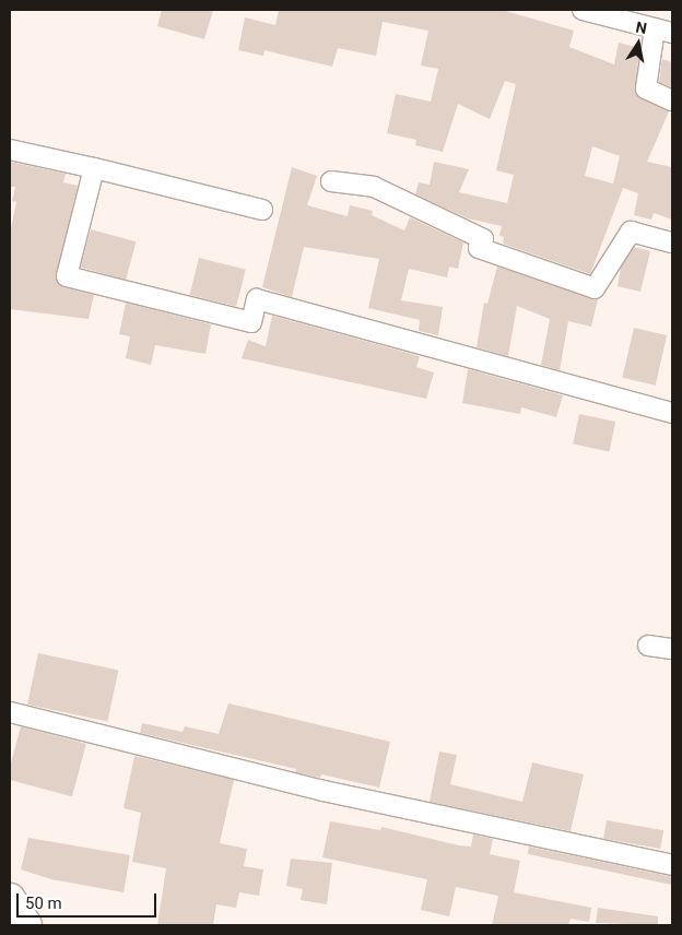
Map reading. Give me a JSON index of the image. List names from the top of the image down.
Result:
{
  "scale_bar": "50 m",
  "north": "top"
}
